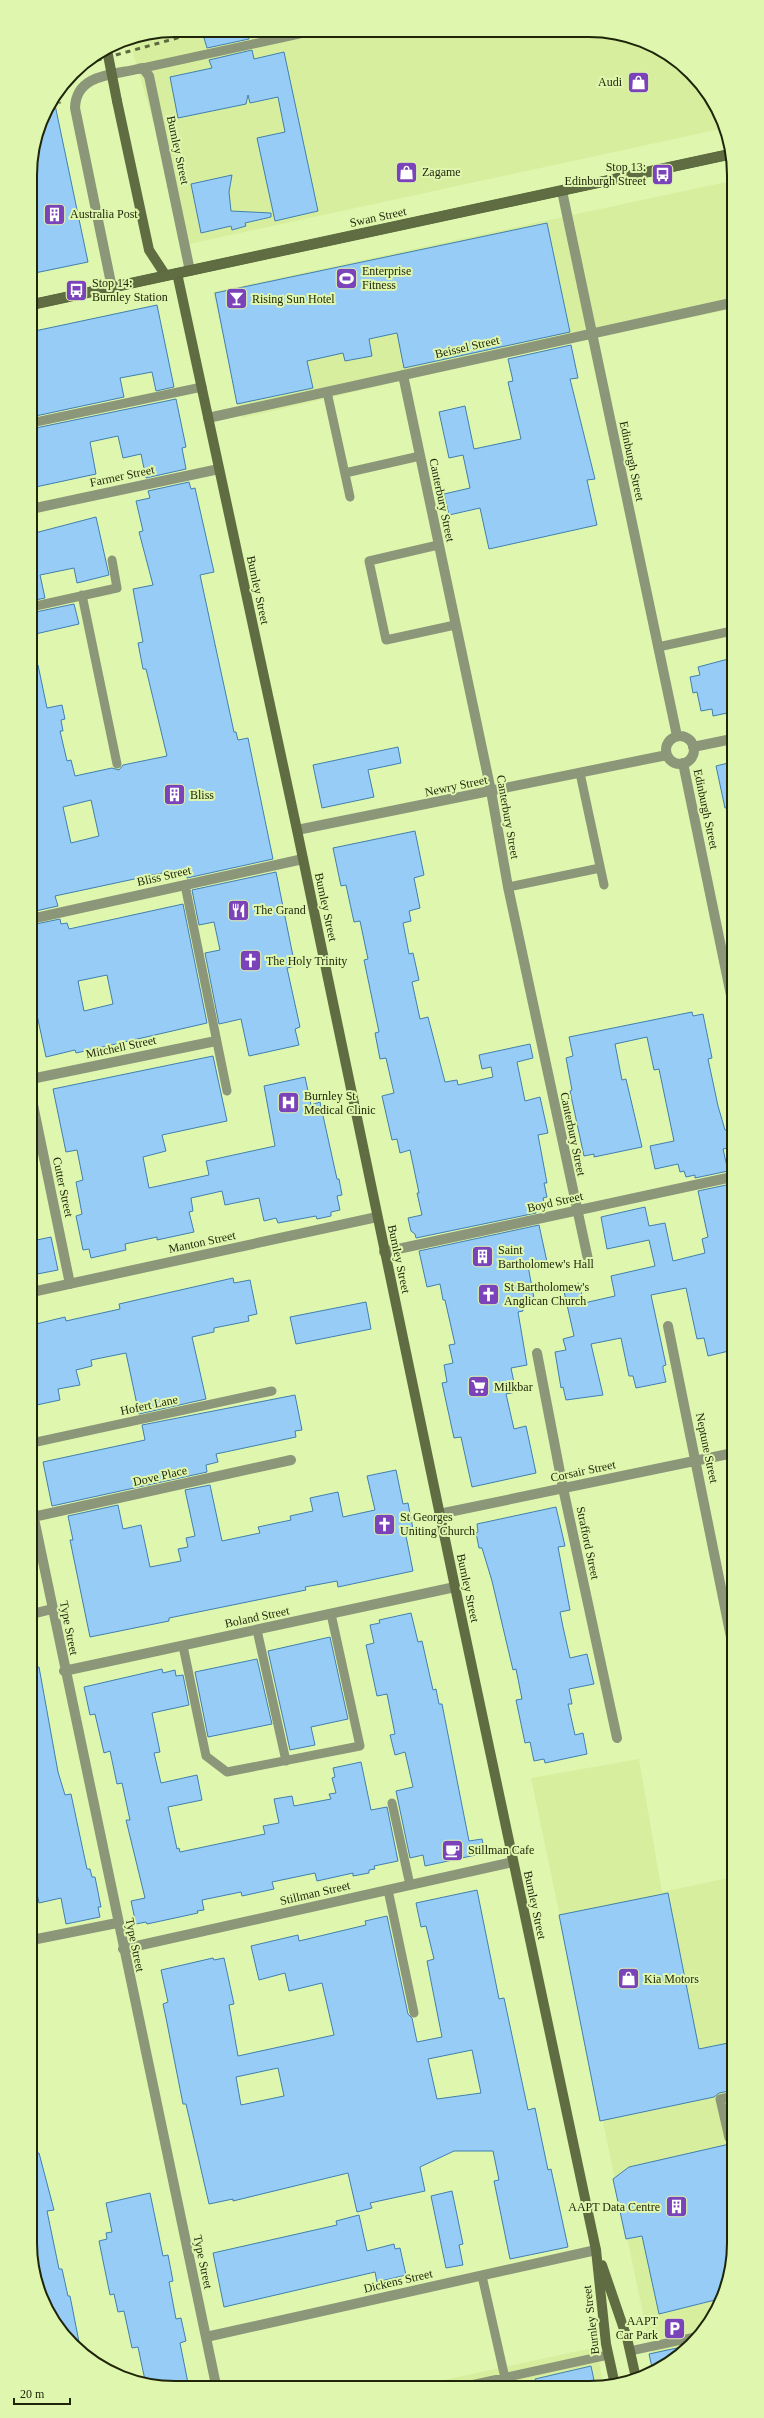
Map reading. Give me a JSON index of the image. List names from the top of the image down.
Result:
{
  "streets": {
    "main road": ["Burnley Street", "Swan Street"],
    "street": [
      "Beissel Street",
      "Edinburgh Street",
      "Farmer Street",
      "Canterbury Street",
      "Newry Street",
      "Bliss Street",
      "Mitchell Street",
      "Cutter Street",
      "Boyd Street",
      "Manton Street",
      "Neptune Street",
      "Corsair Street",
      "Dove Place",
      "Strafford Street",
      "Boland Street",
      "Type Street",
      "Stillman Street",
      "Dickens Street"
    ],
    "lane": ["Hofert Lane"]
  },
  "crossings": [
    ["Burnley Street", "Swan Street"],
    ["Burnley Street", "Beissel Street"],
    ["Burnley Street", "Farmer Street"],
    ["Burnley Street", "Newry Street"],
    ["Burnley Street", "Bliss Street"],
    ["Burnley Street", "Boyd Street"],
    ["Burnley Street", "Manton Street"],
    ["Burnley Street", "Corsair Street"],
    ["Burnley Street", "Boland Street"],
    ["Burnley Street", "Stillman Street"],
    ["Burnley Street", "Dickens Street"],
    ["Swan Street", "Edinburgh Street"],
    ["Beissel Street", "Edinburgh Street"],
    ["Beissel Street", "Canterbury Street"],
    ["Edinburgh Street", "Newry Street"],
    ["Canterbury Street", "Newry Street"],
    ["Canterbury Street", "Boyd Street"],
    ["Cutter Street", "Manton Street"],
    ["Neptune Street", "Corsair Street"],
    ["Corsair Street", "Strafford Street"],
    ["Boland Street", "Type Street"],
    ["Type Street", "Stillman Street"],
    ["Type Street", "Dickens Street"]
  ],
  "places": {
    "shop": ["Audi", "Zagame", "Kia Motors"],
    "bus stop": ["Stop 13: Edinburgh Street", "Stop 14: Burnley Station"],
    "building": [
      "Australia Post",
      "Bliss",
      "Saint Bartholomew's Hall",
      "AAPT Data Centre"
    ],
    "sports": ["Enterprise Fitness"],
    "bar": ["Rising Sun Hotel"],
    "restaurant": ["The Grand"],
    "church": ["The Holy Trinity", "St Bartholomew's Anglican Church", "St Georges Uniting Church"],
    "hospital": ["Burnley St Medical Clinic"],
    "supermarket": ["Milkbar"],
    "cafe": ["Stillman Cafe"],
    "parking": ["AAPT Car Park"]
  },
  "scale_bar": "20 m"
}
